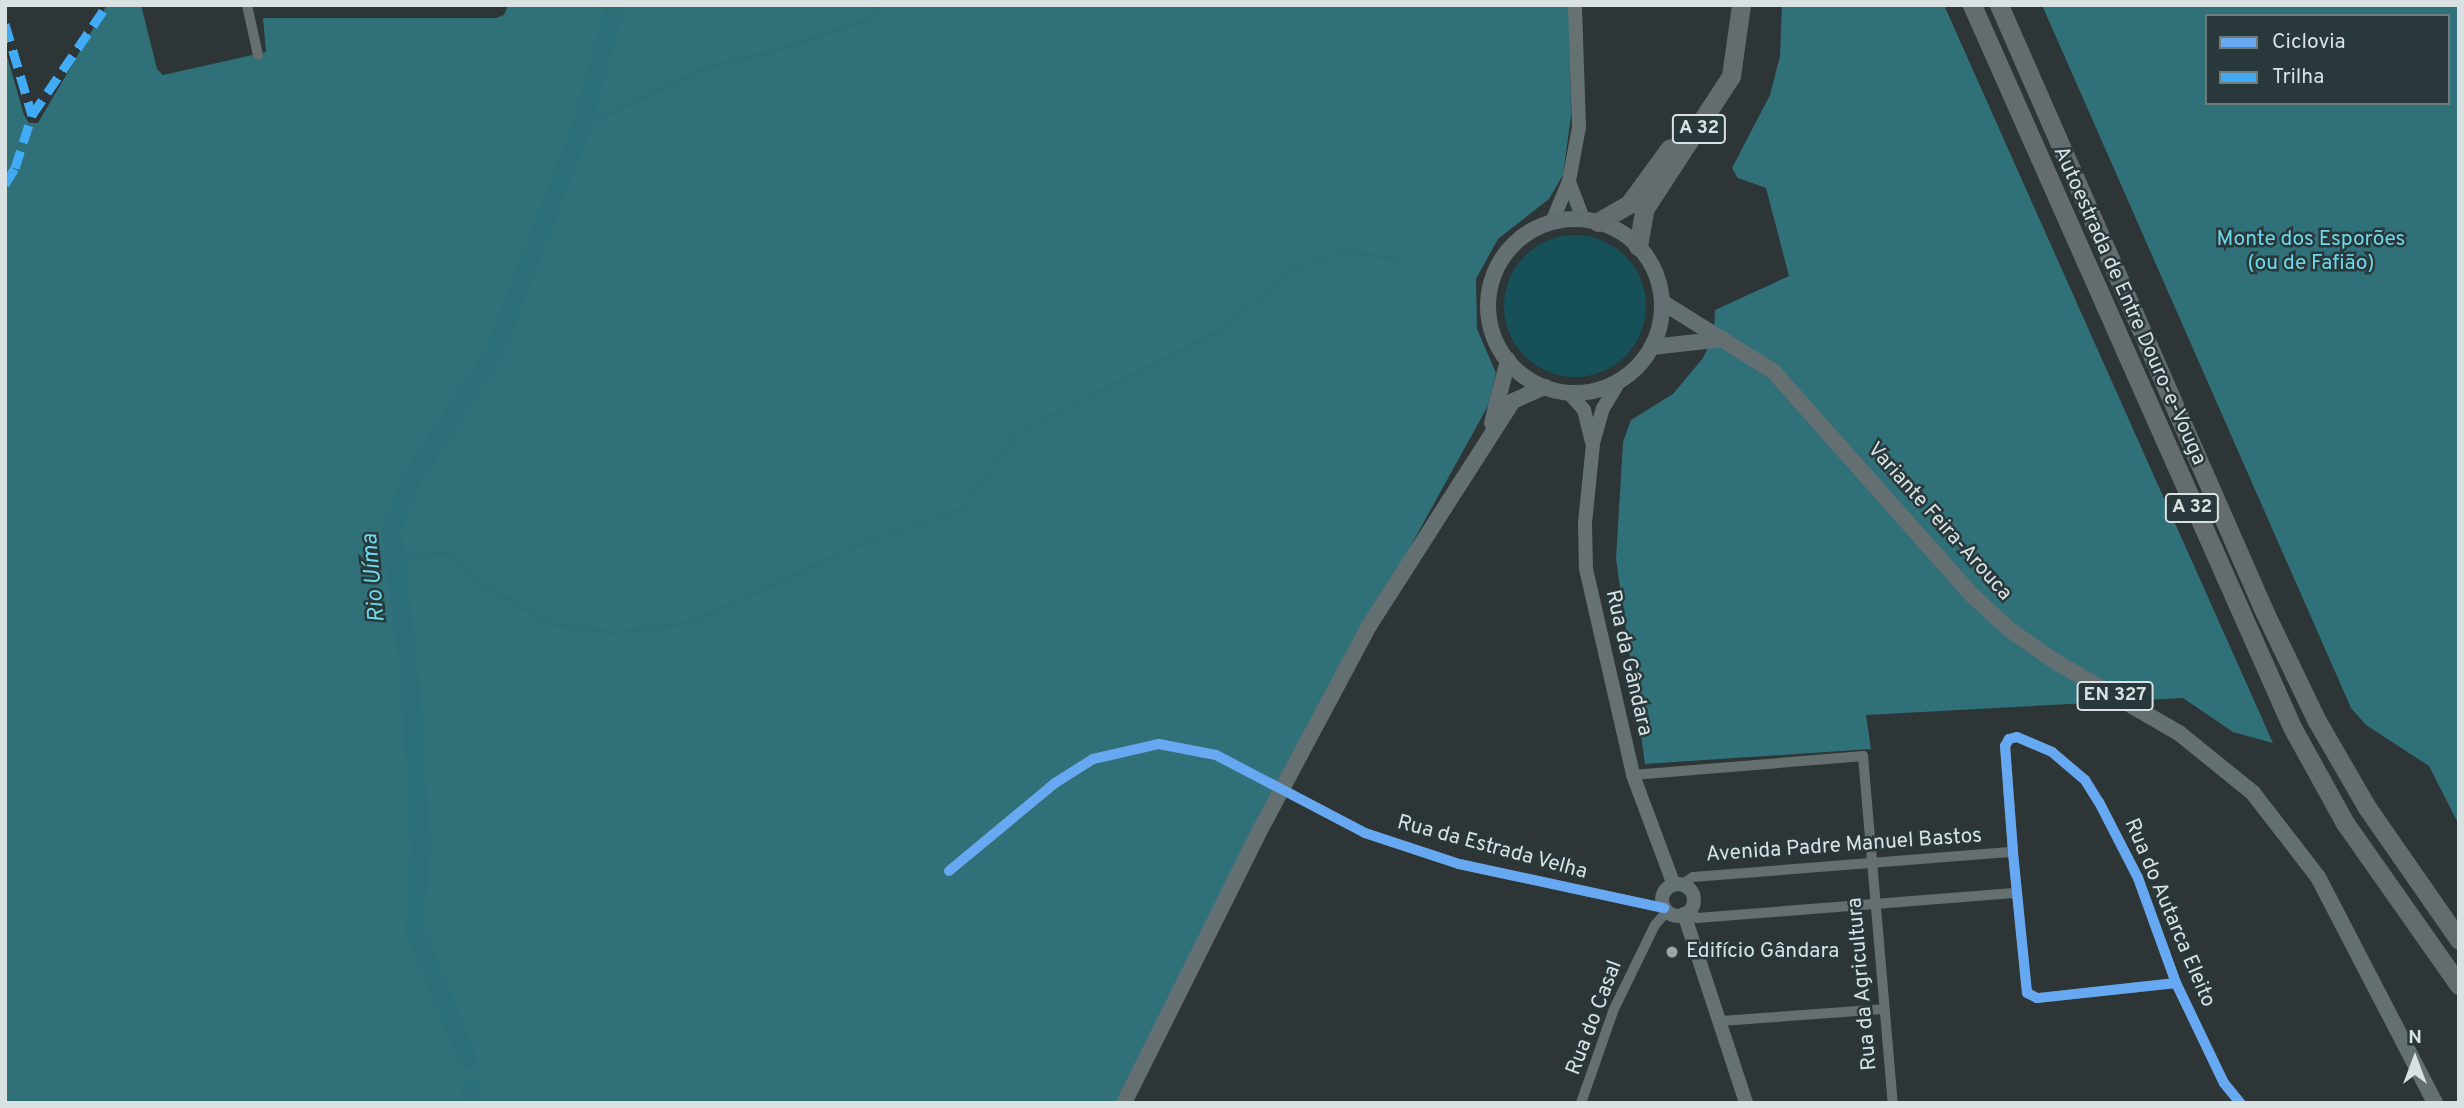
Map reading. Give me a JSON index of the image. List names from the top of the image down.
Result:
{
  "streets": {
    "highway": ["A 32", "Autoestrada de Entre Douro-e-Vouga"],
    "main road": ["Variante Feira-Arouca", "Rua da Gândara", "EN 327"],
    "street": [
      "Avenida Padre Manuel Bastos",
      "Rua da Estrada Velha",
      "Rua do Autarca Eleito",
      "Rua da Agricultura",
      "Rua do Casal"
    ]
  },
  "crossings": [
    ["A 32", "Variante Feira-Arouca"],
    ["A 32", "Rua da Gândara"],
    ["Variante Feira-Arouca", "Rua da Gândara"],
    ["Rua da Gândara", "Avenida Padre Manuel Bastos"],
    ["Rua da Gândara", "Rua da Agricultura"],
    ["Avenida Padre Manuel Bastos", "Rua do Autarca Eleito"],
    ["Avenida Padre Manuel Bastos", "Rua da Agricultura"],
    ["Rua da Estrada Velha", "Rua do Casal"]
  ],
  "water": ["Rio Uíma"],
  "parks": ["Monte dos Esporões (ou de Fafião)"],
  "places": ["Edifício Gândara"],
  "legend": ["Ciclovia", "Trilha"],
  "north": "top"
}
